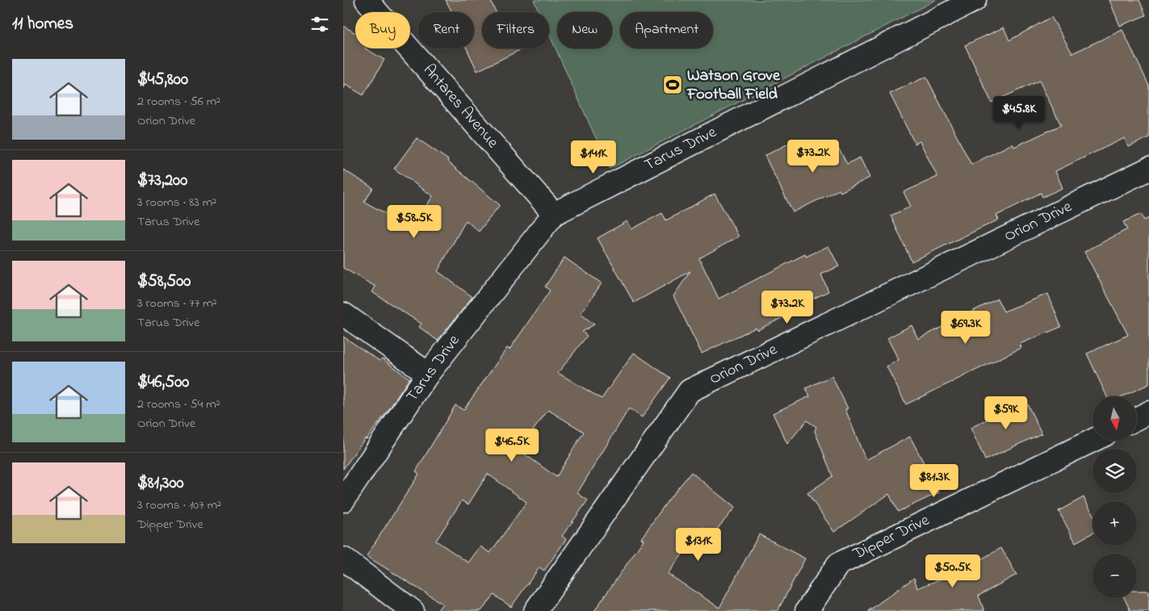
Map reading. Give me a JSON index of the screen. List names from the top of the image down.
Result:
{
  "streets": {
    "street": [
      "Antares Avenue",
      "Tarus Drive",
      "Orion Drive",
      "Dipper Drive"
    ]
  },
  "crossings": [
    ["Antares Avenue", "Tarus Drive"]
  ],
  "places": {
    "sports": ["Watson Grove Football Field"]
  },
  "north": "bottom",
  "page": {
    "heading": "11 homes",
    "chip": [
      "Buy",
      "Rent",
      "Filters",
      "New",
      "Apartment"
    ],
    "list": [
      {
        "name": "$45,800",
        "note": "2 rooms · 56 m² · Orion Drive"
      },
      {
        "name": "$73,200",
        "note": "3 rooms · 83 m² · Tarus Drive"
      },
      {
        "name": "$58,500",
        "note": "3 rooms · 77 m² · Tarus Drive"
      },
      {
        "name": "$46,500",
        "note": "2 rooms · 54 m² · Orion Drive"
      },
      {
        "name": "$81,300",
        "note": "3 rooms · 107 m² · Dipper Drive"
      }
    ],
    "price": [
      "$45.8K",
      "$73.2K",
      "$141K",
      "$58.5K",
      "$73.2K",
      "$69.3K",
      "$59K",
      "$46.5K",
      "$81.3K",
      "$131K",
      "$50.5K"
    ],
    "map_buttons": ["+", "−"]
  }
}
